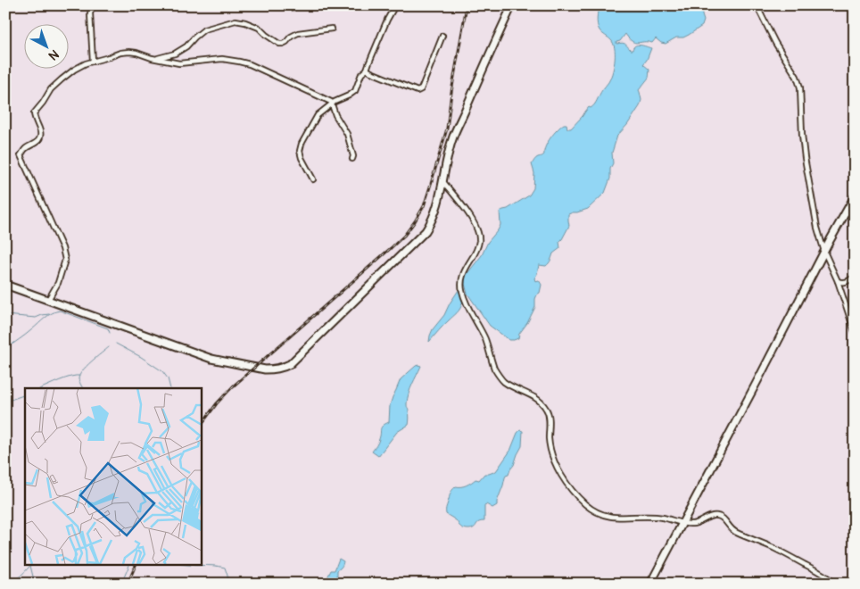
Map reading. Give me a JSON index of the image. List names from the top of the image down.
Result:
{
  "north": "bottom right"
}
